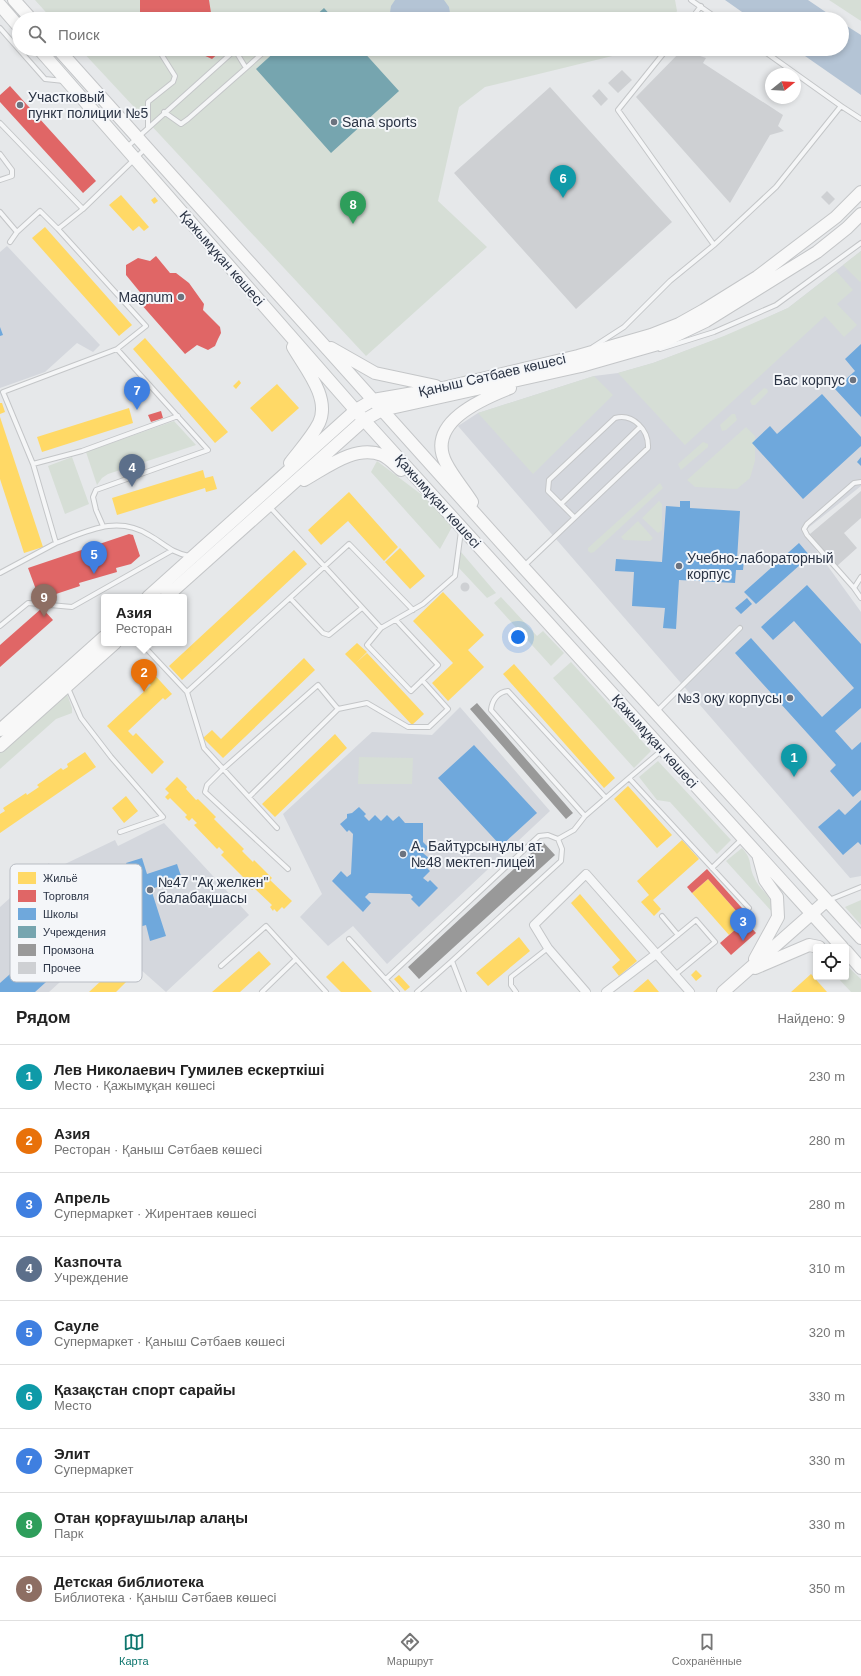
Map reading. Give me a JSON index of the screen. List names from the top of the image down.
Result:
{
  "streets": {
    "main road": ["Қажымұқан көшесі", "Қаныш Сәтбаев көшесі"]
  },
  "crossings": [
    ["Қажымұқан көшесі", "Қаныш Сәтбаев көшесі"]
  ],
  "places": [
    "Участковый пункт полиции №5",
    "Sana sports",
    "Magnum",
    "Бас корпус",
    "Учебно-лабораторный корпус",
    "№3 оқу корпусы",
    "А. Байтұрсынұлы ат. №48 мектеп-лицей",
    "№47 \"Ақ желкен\" балабақшасы"
  ],
  "legend": [
    "Жильё",
    "Торговля",
    "Школы",
    "Учреждения",
    "Промзона",
    "Прочее"
  ],
  "north": "right",
  "page": {
    "search": "Поиск",
    "pins": [
      "6",
      "8",
      "7",
      "4",
      "5",
      "9",
      "2",
      "1",
      "3"
    ],
    "popup": ["Азия", "Ресторан"],
    "heading": ["Рядом", "Найдено: 9"],
    "list": [
      {
        "mark": "1",
        "name": "Лев Николаевич Гумилев ескерткіші",
        "note": "Место · Қажымұқан көшесі",
        "value": "230 m"
      },
      {
        "mark": "2",
        "name": "Азия",
        "note": "Ресторан · Қаныш Сәтбаев көшесі",
        "value": "280 m"
      },
      {
        "mark": "3",
        "name": "Апрель",
        "note": "Супермаркет · Жирентаев көшесі",
        "value": "280 m"
      },
      {
        "mark": "4",
        "name": "Казпочта",
        "note": "Учреждение",
        "value": "310 m"
      },
      {
        "mark": "5",
        "name": "Сауле",
        "note": "Супермаркет · Қаныш Сәтбаев көшесі",
        "value": "320 m"
      },
      {
        "mark": "6",
        "name": "Қазақстан спорт сарайы",
        "note": "Место",
        "value": "330 m"
      },
      {
        "mark": "7",
        "name": "Элит",
        "note": "Супермаркет",
        "value": "330 m"
      },
      {
        "mark": "8",
        "name": "Отан қорғаушылар алаңы",
        "note": "Парк",
        "value": "330 m"
      },
      {
        "mark": "9",
        "name": "Детская библиотека",
        "note": "Библиотека · Қаныш Сәтбаев көшесі",
        "value": "350 m"
      }
    ],
    "nav": ["Карта", "Маршрут", "Сохранённые"]
  }
}
